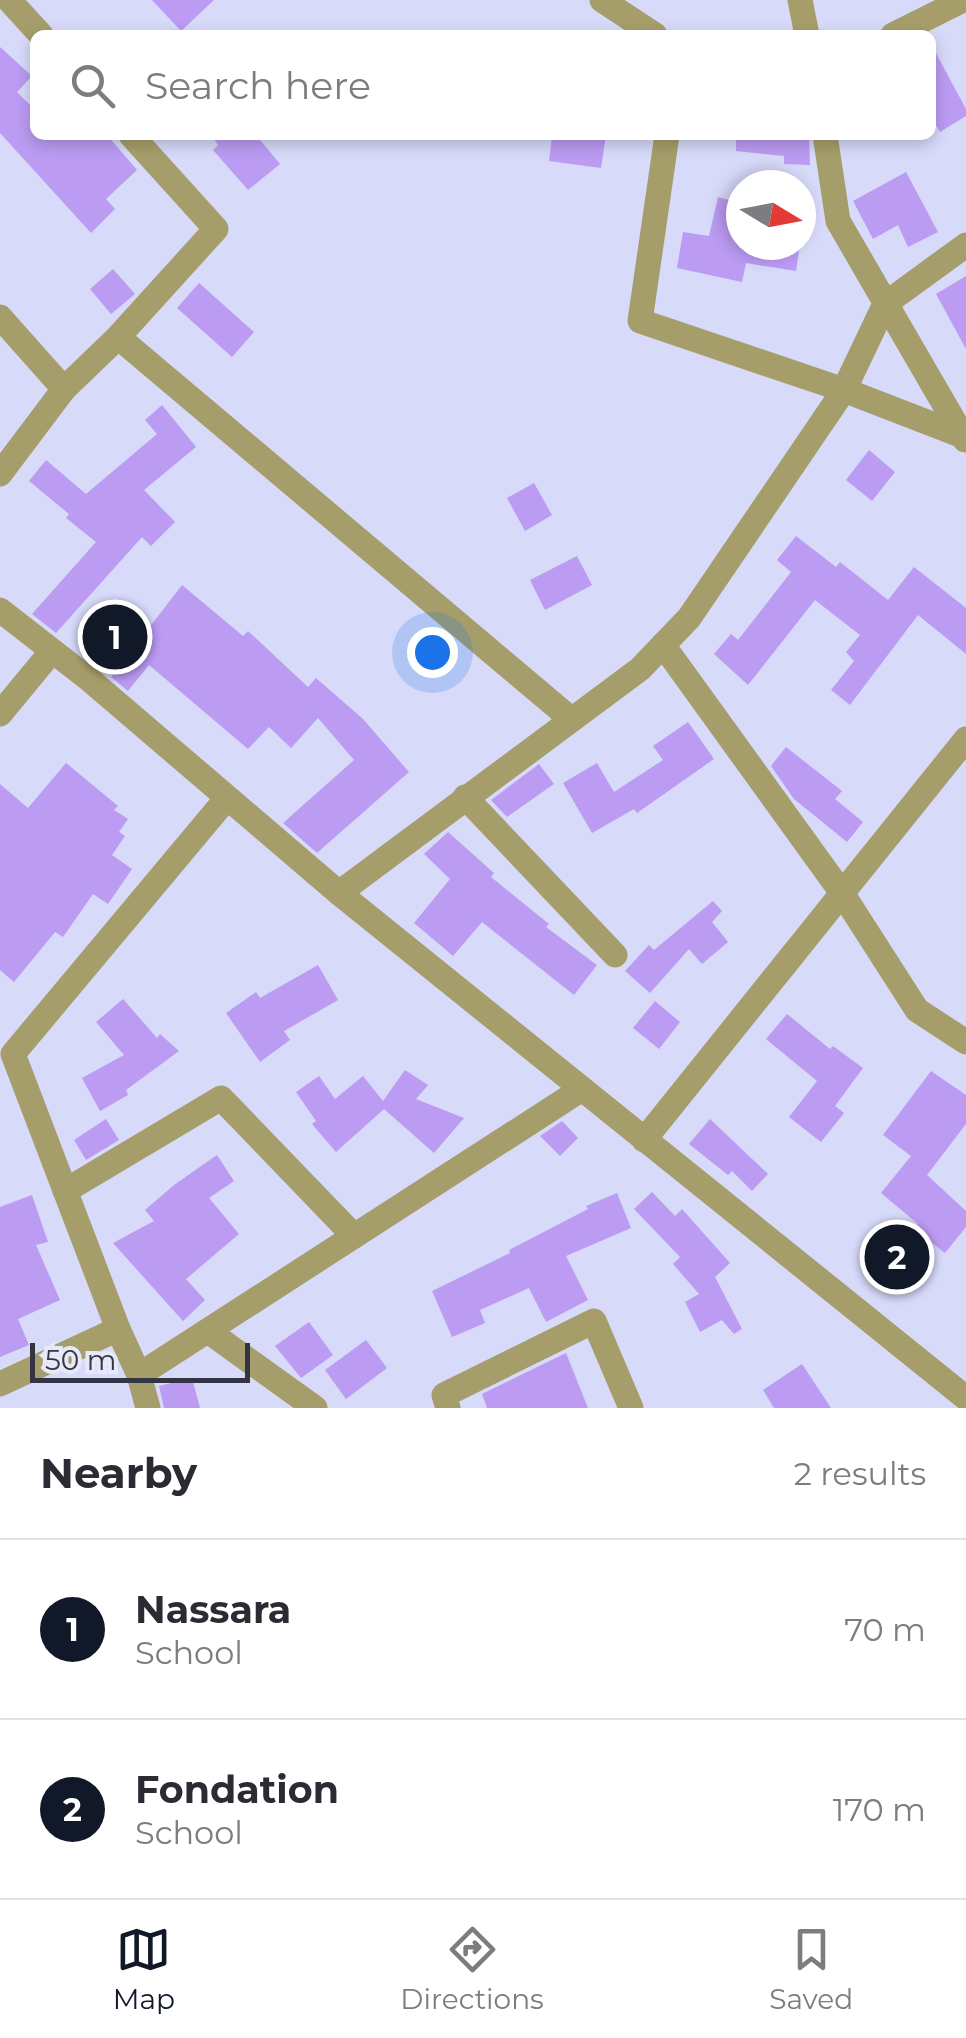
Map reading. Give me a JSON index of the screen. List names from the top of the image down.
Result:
{
  "scale_bar": "50 m",
  "north": "right",
  "page": {
    "search": "Search here",
    "pins": ["1", "2"],
    "scale": "50 m",
    "heading": ["Nearby", "2 results"],
    "list": [
      {
        "mark": "1",
        "name": "Nassara",
        "note": "School",
        "value": "70 m"
      },
      {
        "mark": "2",
        "name": "Fondation",
        "note": "School",
        "value": "170 m"
      }
    ],
    "nav": ["Map", "Directions", "Saved"]
  }
}
